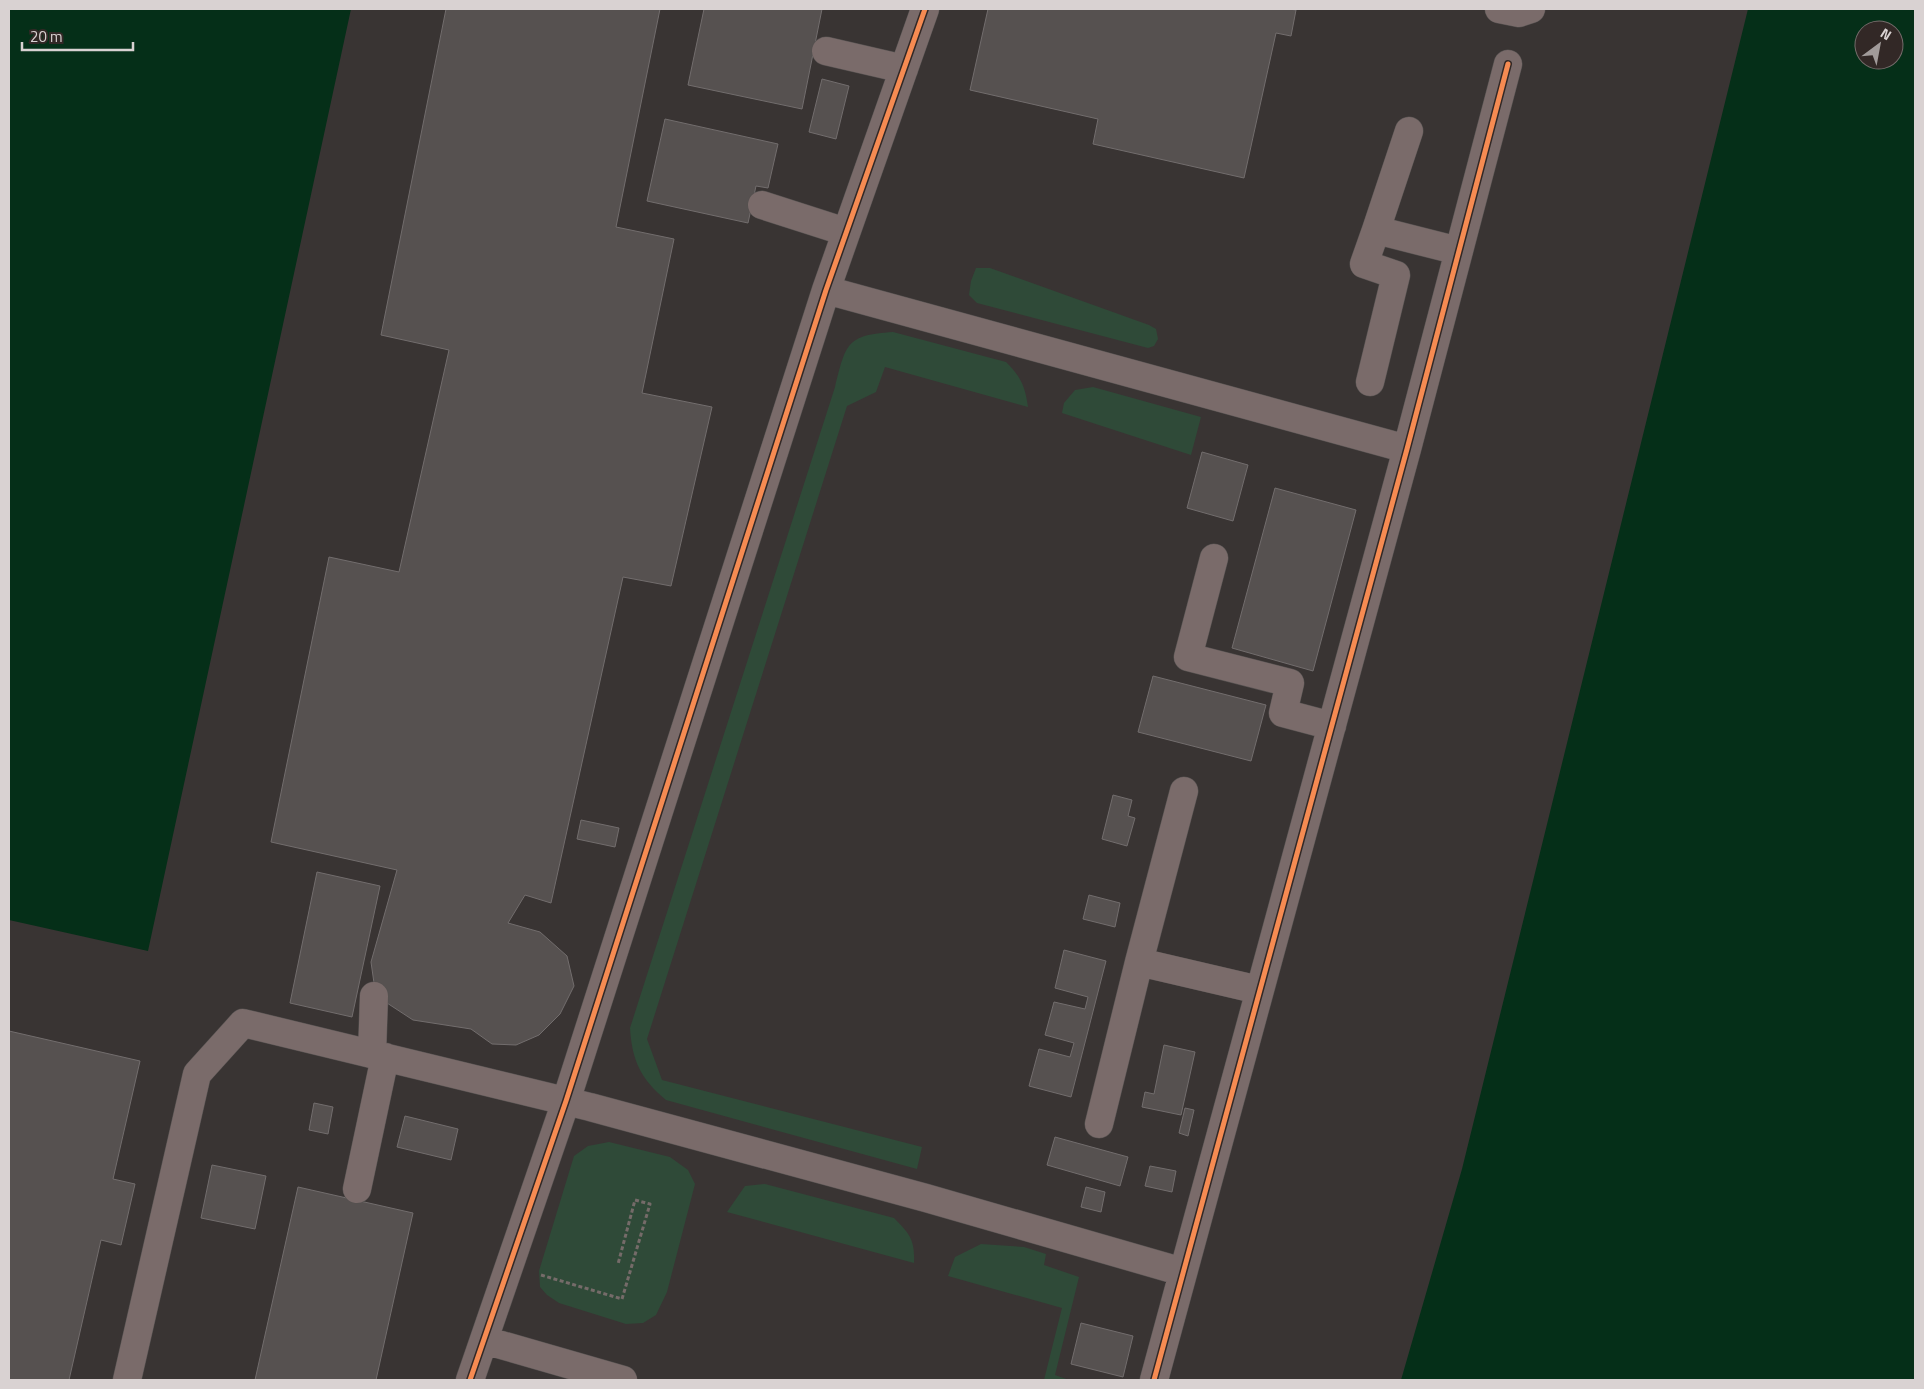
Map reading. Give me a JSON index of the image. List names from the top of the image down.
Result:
{
  "scale_bar": "20 m",
  "north": "top right"
}
